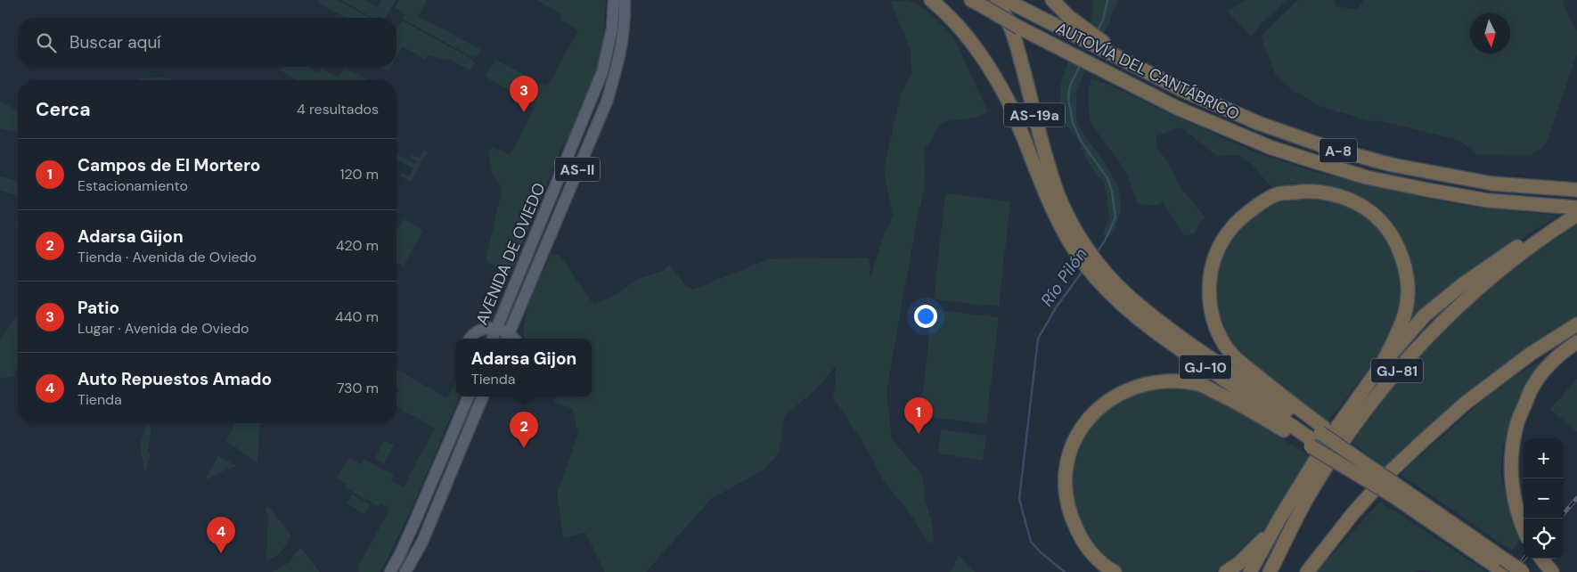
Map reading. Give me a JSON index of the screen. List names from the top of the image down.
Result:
{
  "streets": {
    "highway": [
      "AUTOVÍA DEL CANTÁBRICO",
      "AS-19a",
      "A-8",
      "GJ-10",
      "GJ-81"
    ],
    "main road": ["AS-II", "AVENIDA DE OVIEDO"]
  },
  "crossings": [
    ["AUTOVÍA DEL CANTÁBRICO", "GJ-81"],
    ["AS-19a", "GJ-10"]
  ],
  "water": ["Río Pilón"],
  "north": "bottom",
  "page": {
    "search": "Buscar aquí",
    "pins": [
      "3",
      "1",
      "2",
      "4"
    ],
    "heading": ["Cerca", "4 resultados"],
    "list": [
      {
        "mark": "1",
        "name": "Campos de El Mortero",
        "note": "Estacionamiento",
        "value": "120 m"
      },
      {
        "mark": "2",
        "name": "Adarsa Gijon",
        "note": "Tienda · Avenida de Oviedo",
        "value": "420 m"
      },
      {
        "mark": "3",
        "name": "Patio",
        "note": "Lugar · Avenida de Oviedo",
        "value": "440 m"
      },
      {
        "mark": "4",
        "name": "Auto Repuestos Amado",
        "note": "Tienda",
        "value": "730 m"
      }
    ],
    "popup": ["Adarsa Gijon", "Tienda"],
    "map_buttons": ["+", "−"]
  }
}
